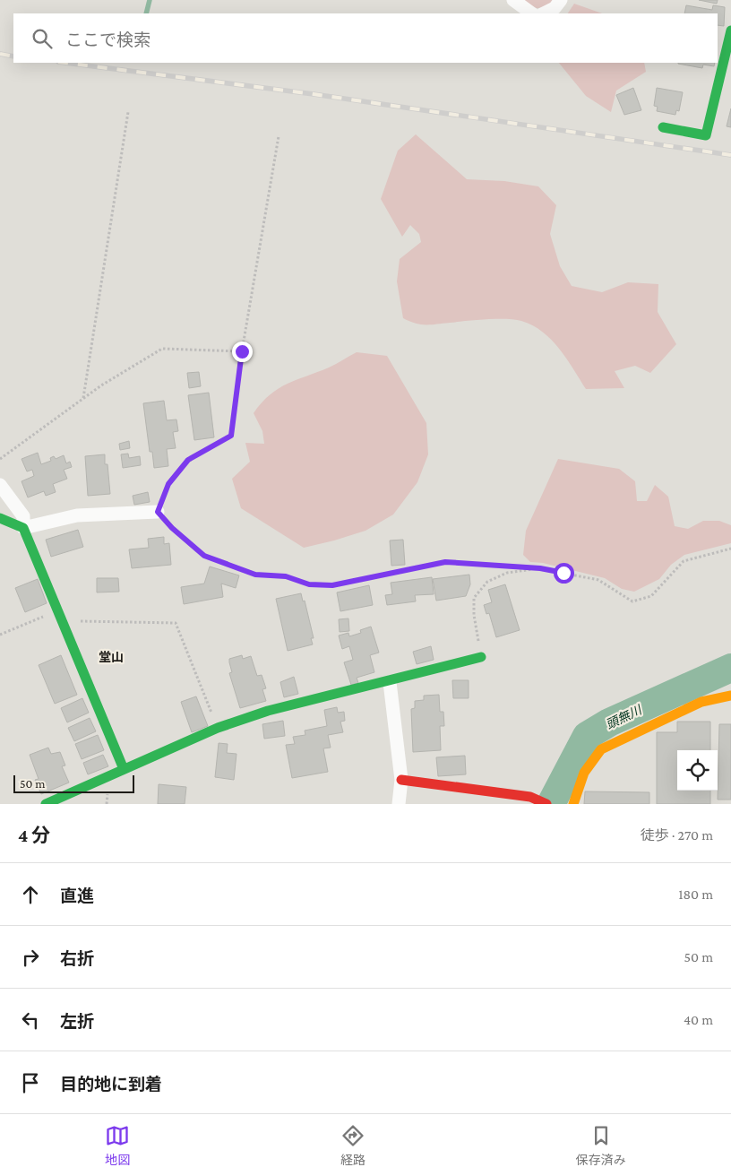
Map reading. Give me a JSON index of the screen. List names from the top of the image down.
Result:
{
  "districts": ["堂山"],
  "water": ["頭無川"],
  "scale_bar": "50 m",
  "page": {
    "search": "ここで検索",
    "scale": "50 m",
    "heading": ["4 分", "徒歩 · 270 m"],
    "list": [
      ["直進", "180 m"],
      ["右折", "50 m"],
      ["左折", "40 m"],
      "目的地に到着"
    ],
    "nav": ["地図", "経路", "保存済み"]
  }
}
